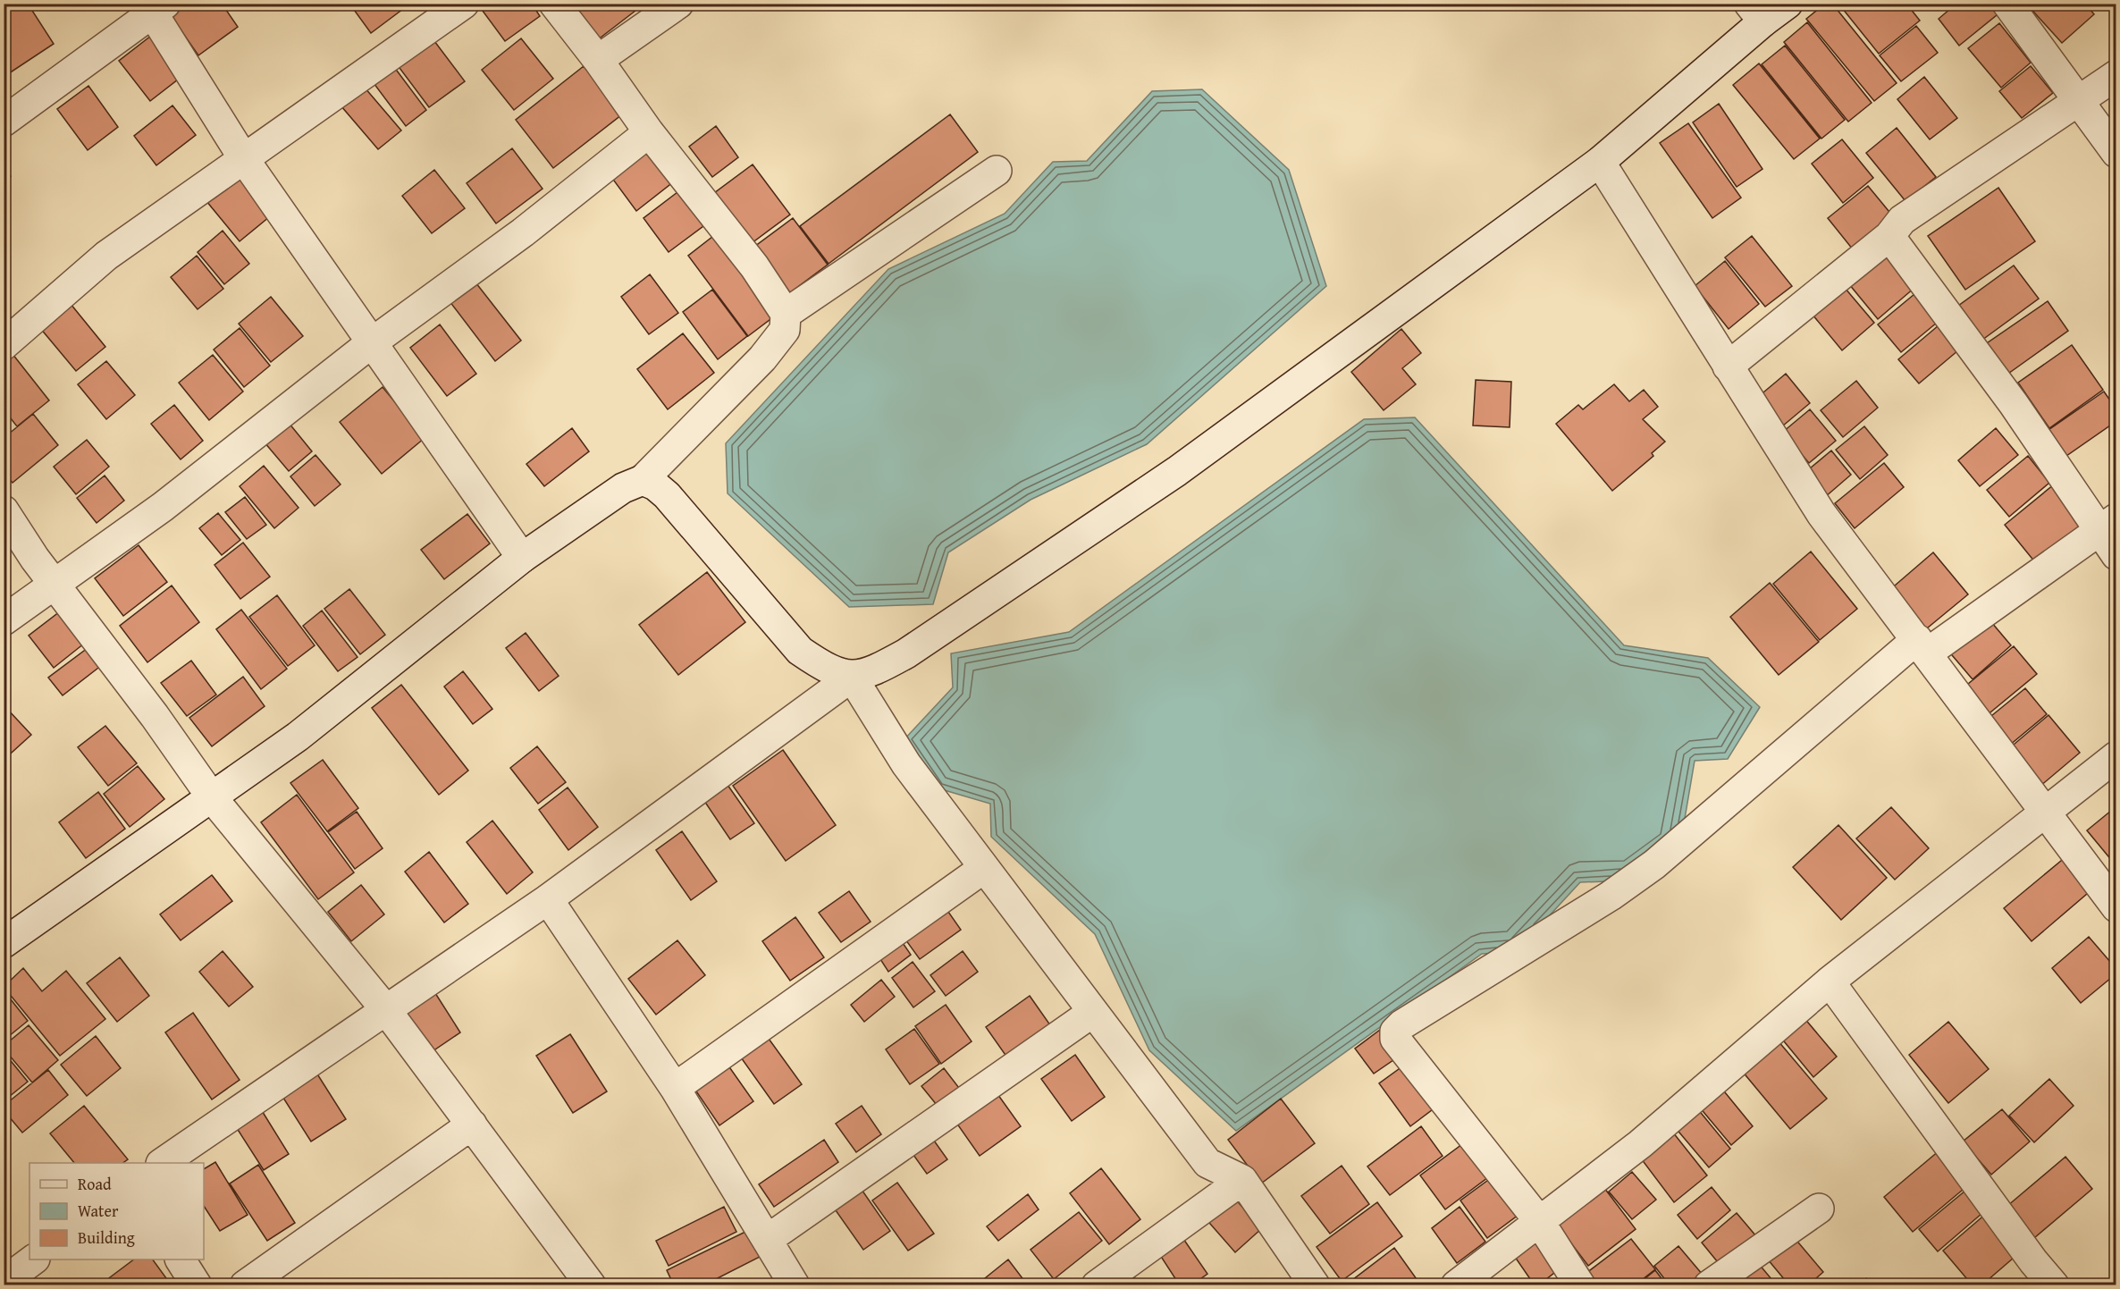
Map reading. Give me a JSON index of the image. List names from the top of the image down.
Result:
{
  "legend": ["Road", "Water", "Building"]
}
